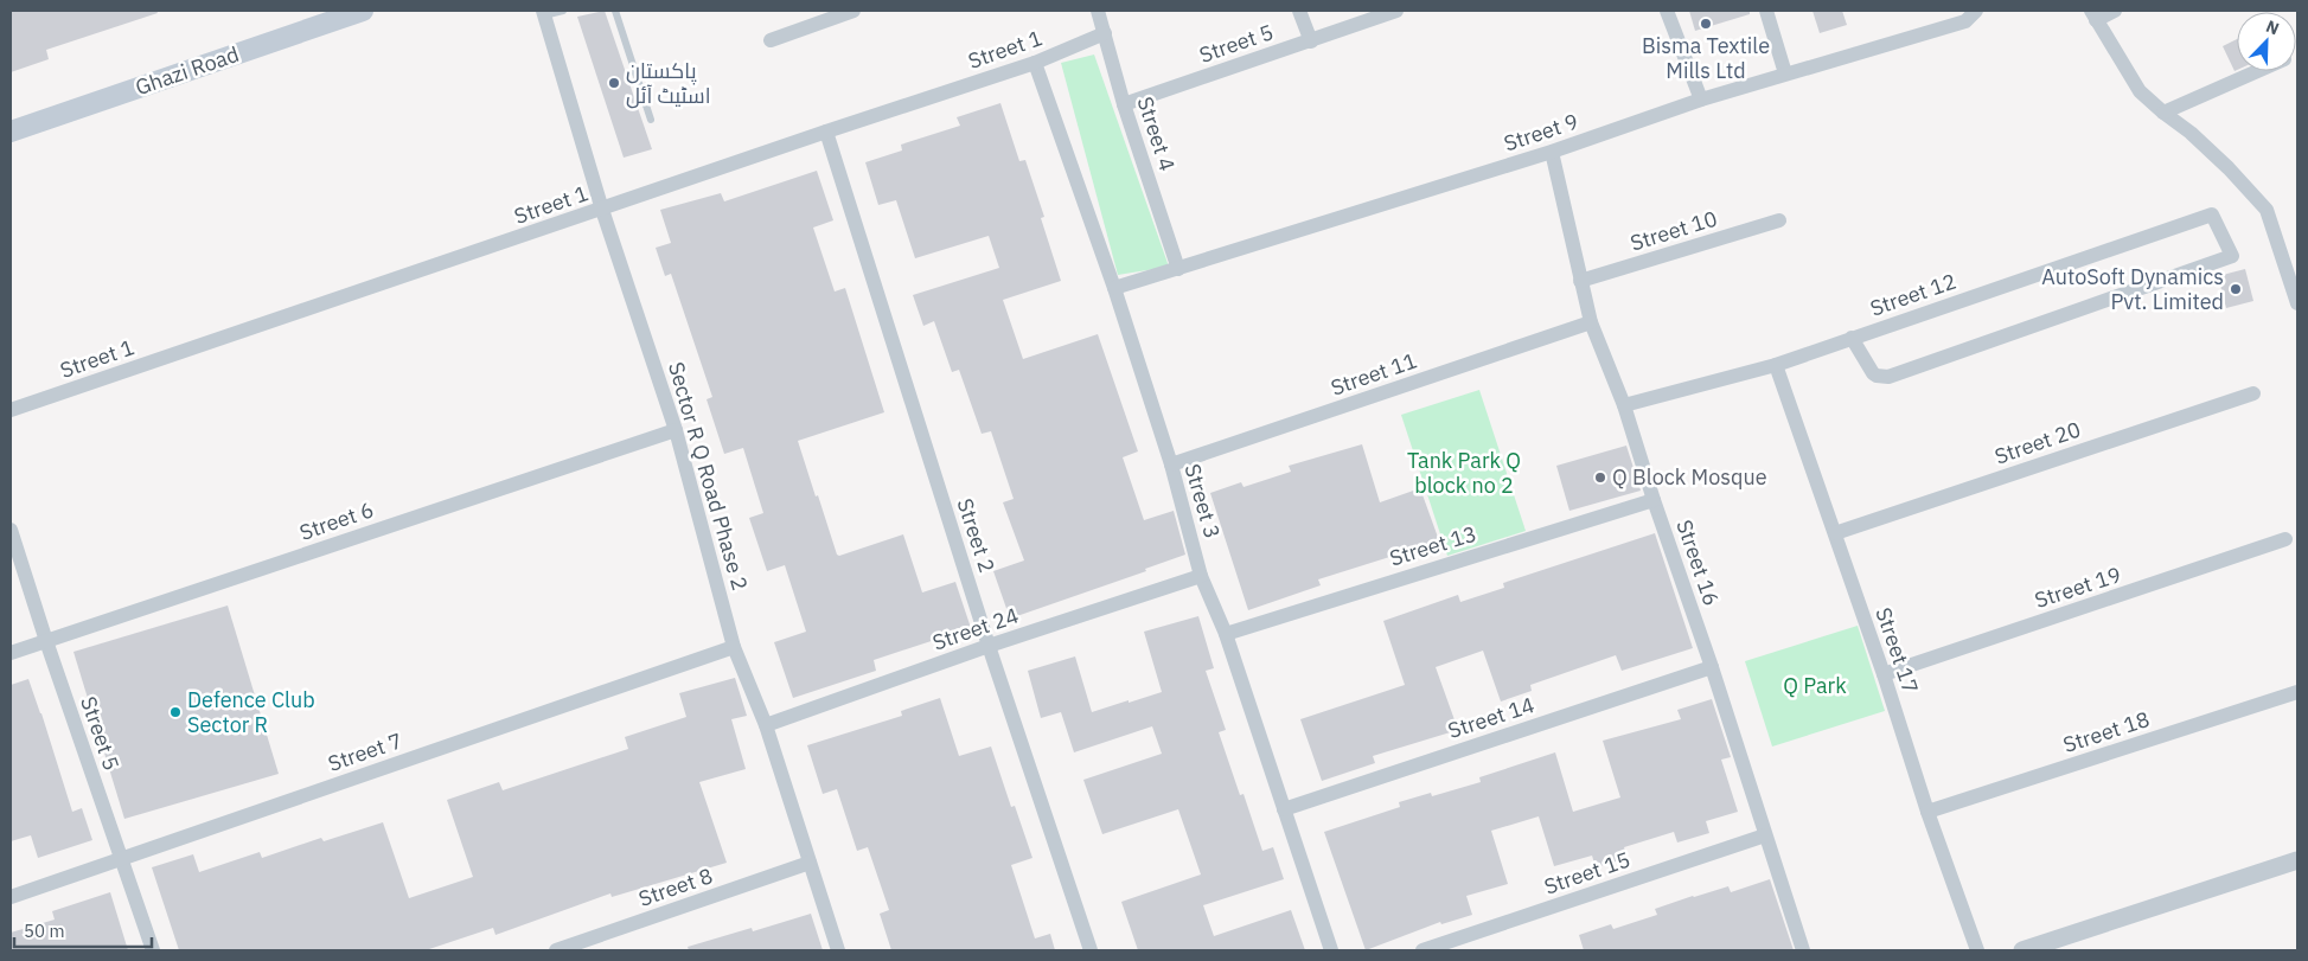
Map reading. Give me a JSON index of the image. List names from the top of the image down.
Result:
{
  "streets": {
    "main road": ["Ghazi Road"],
    "street": [
      "Street 5",
      "Street 1",
      "Street 9",
      "Street 4",
      "Street 10",
      "Street 12",
      "Street 11",
      "Street 20",
      "Sector R Q Road Phase 2",
      "Street 3",
      "Street 6",
      "Street 2",
      "Street 13",
      "Street 16",
      "Street 19",
      "Street 24",
      "Street 17",
      "Street 14",
      "Street 18",
      "Street 7",
      "Street 15",
      "Street 8"
    ]
  },
  "crossings": [
    ["Street 5", "Street 4"],
    ["Street 5", "Street 6"],
    ["Street 5", "Street 7"],
    ["Street 1", "Street 4"],
    ["Street 1", "Sector R Q Road Phase 2"],
    ["Street 1", "Street 3"],
    ["Street 1", "Street 2"],
    ["Street 9", "Street 4"],
    ["Street 9", "Street 3"],
    ["Street 9", "Street 16"],
    ["Street 10", "Street 16"],
    ["Street 12", "Street 16"],
    ["Street 12", "Street 17"],
    ["Street 11", "Street 3"],
    ["Street 11", "Street 16"],
    ["Street 20", "Street 17"],
    ["Sector R Q Road Phase 2", "Street 6"],
    ["Sector R Q Road Phase 2", "Street 24"],
    ["Sector R Q Road Phase 2", "Street 7"],
    ["Sector R Q Road Phase 2", "Street 8"],
    ["Street 3", "Street 13"],
    ["Street 3", "Street 24"],
    ["Street 3", "Street 14"],
    ["Street 2", "Street 24"],
    ["Street 13", "Street 16"],
    ["Street 16", "Street 14"],
    ["Street 16", "Street 15"],
    ["Street 19", "Street 17"],
    ["Street 17", "Street 18"]
  ],
  "parks": ["Tank Park Q block no 2", "Q Park"],
  "places": [
    "Bisma Textile Mills Ltd",
    "پاکستان اسٹیٹ آئل",
    "AutoSoft Dynamics Pvt. Limited",
    "Q Block Mosque",
    "Defence Club Sector R"
  ],
  "scale_bar": "50 m",
  "north": "top right"
}
